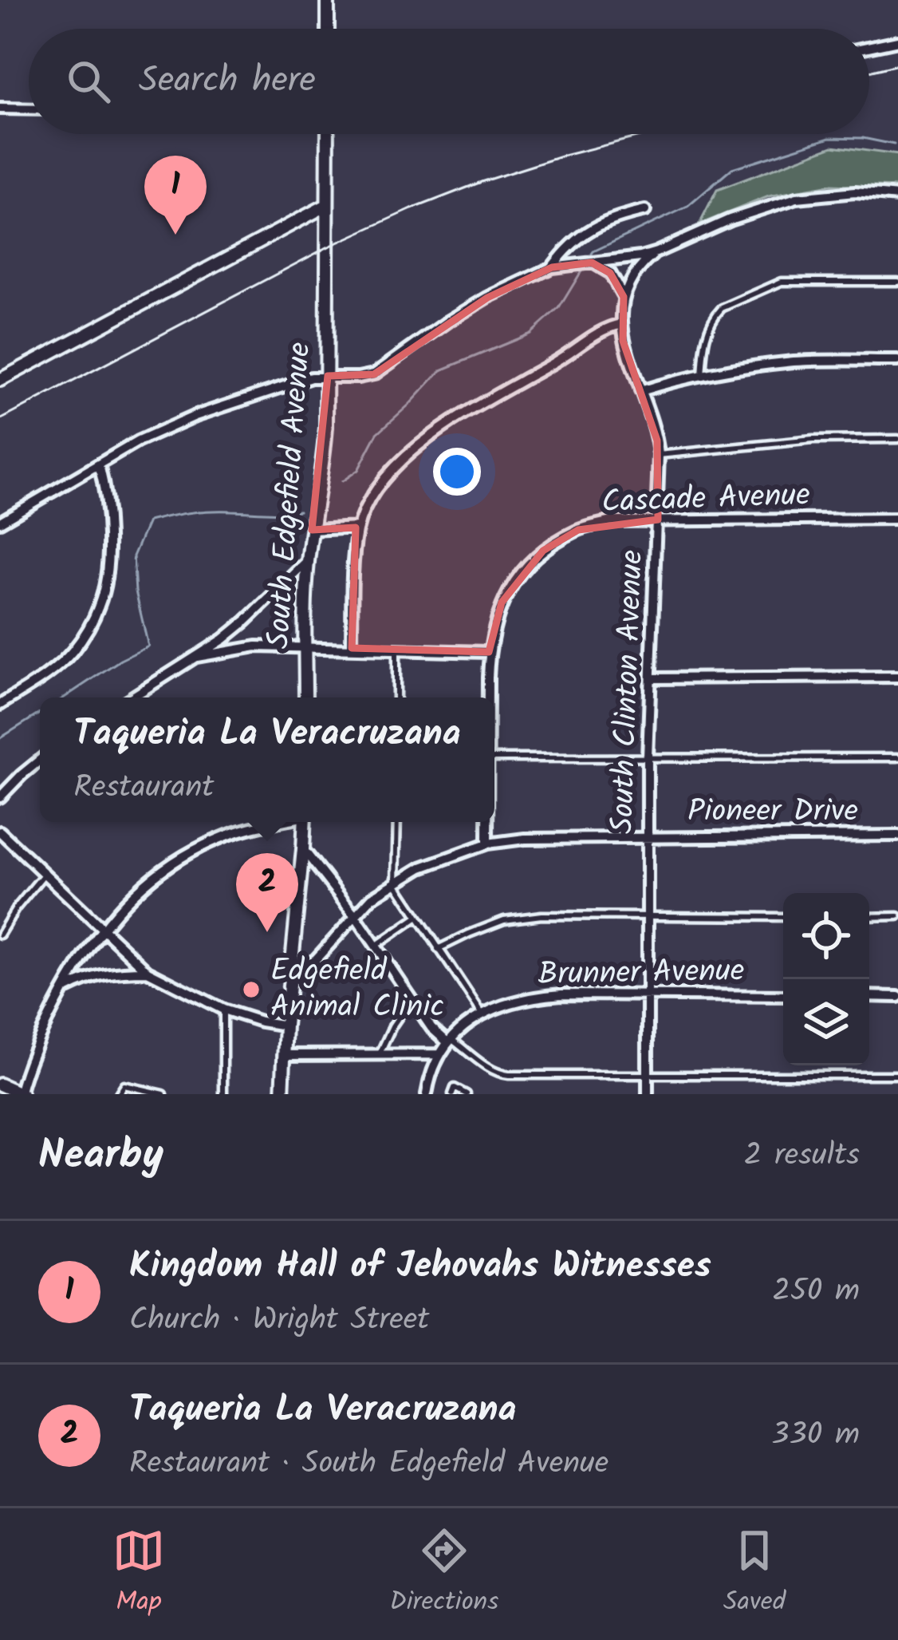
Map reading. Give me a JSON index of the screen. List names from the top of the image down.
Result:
{
  "streets": {
    "street": [
      "South Edgefield Avenue",
      "Cascade Avenue",
      "South Clinton Avenue",
      "Pioneer Drive",
      "Brunner Avenue"
    ]
  },
  "crossings": [
    ["Cascade Avenue", "South Clinton Avenue"],
    ["Cascade Avenue", "Pioneer Drive"],
    ["South Clinton Avenue", "Pioneer Drive"],
    ["South Clinton Avenue", "Brunner Avenue"]
  ],
  "places": ["Edgefield Animal Clinic"],
  "page": {
    "search": "Search here",
    "pins": ["1", "2"],
    "popup": ["Taqueria La Veracruzana", "Restaurant"],
    "heading": ["Nearby", "2 results"],
    "list": [
      {
        "mark": "1",
        "name": "Kingdom Hall of Jehovahs Witnesses",
        "note": "Church · Wright Street",
        "value": "250 m"
      },
      {
        "mark": "2",
        "name": "Taqueria La Veracruzana",
        "note": "Restaurant · South Edgefield Avenue",
        "value": "330 m"
      }
    ],
    "nav": ["Map", "Directions", "Saved"]
  }
}
